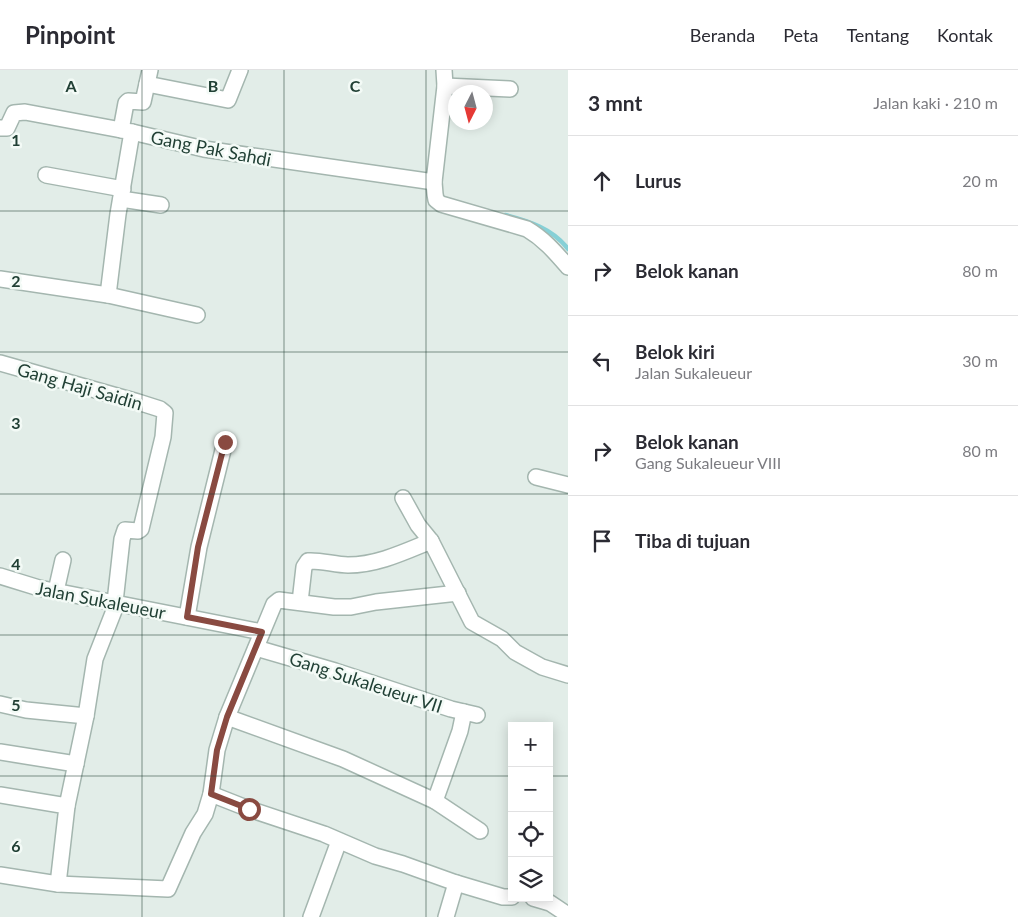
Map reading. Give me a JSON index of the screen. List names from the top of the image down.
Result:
{
  "streets": {
    "street": [
      "Gang Pak Sahdi",
      "Gang Haji Saidin",
      "Jalan Sukaleueur",
      "Gang Sukaleueur VII"
    ]
  },
  "crossings": [
    ["Gang Haji Saidin", "Jalan Sukaleueur"]
  ],
  "north": "bottom",
  "page": {
    "header": "Pinpoint",
    "nav": [
      "Beranda",
      "Peta",
      "Tentang",
      "Kontak"
    ],
    "heading": ["3 mnt", "Jalan kaki · 210 m"],
    "list": [
      ["Lurus", "20 m"],
      ["Belok kanan", "80 m"],
      ["Belok kiri", "Jalan Sukaleueur", "30 m"],
      ["Belok kanan", "Gang Sukaleueur VIII", "80 m"],
      "Tiba di tujuan"
    ],
    "map_buttons": ["+", "−"]
  },
  "grid": {
    "columns": ["A", "B", "C"],
    "rows": [
      "1",
      "2",
      "3",
      "4",
      "5",
      "6"
    ]
  }
}
